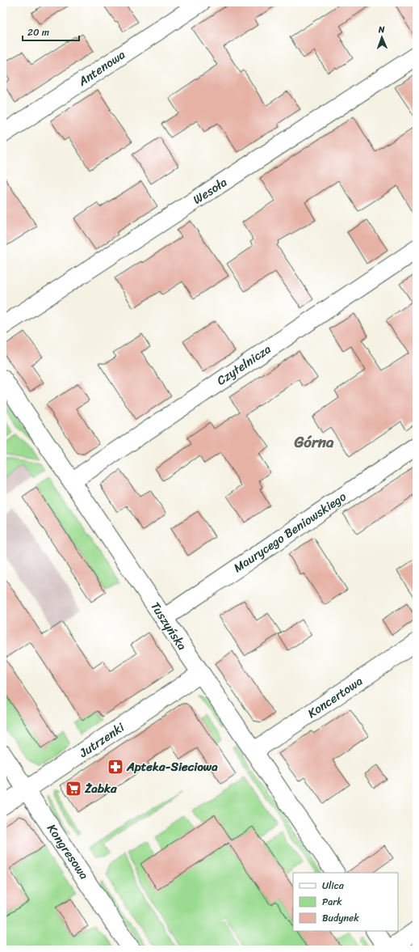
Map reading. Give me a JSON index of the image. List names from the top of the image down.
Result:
{
  "streets": {
    "street": [
      "Antenowa",
      "Wesoła",
      "Czytelnicza",
      "Maurycego Beniowskiego",
      "Tuszyńska",
      "Koncertowa",
      "Jutrzenki",
      "Kongresowa"
    ]
  },
  "crossings": [
    ["Czytelnicza", "Tuszyńska"],
    ["Maurycego Beniowskiego", "Tuszyńska"],
    ["Tuszyńska", "Koncertowa"],
    ["Tuszyńska", "Jutrzenki"],
    ["Jutrzenki", "Kongresowa"]
  ],
  "districts": ["Górna"],
  "places": {
    "pharmacy": ["Apteka-Sieciowa"],
    "supermarket": ["Żabka"]
  },
  "legend": ["Ulica", "Park", "Budynek"],
  "scale_bar": "20 m",
  "north": "top"
}
